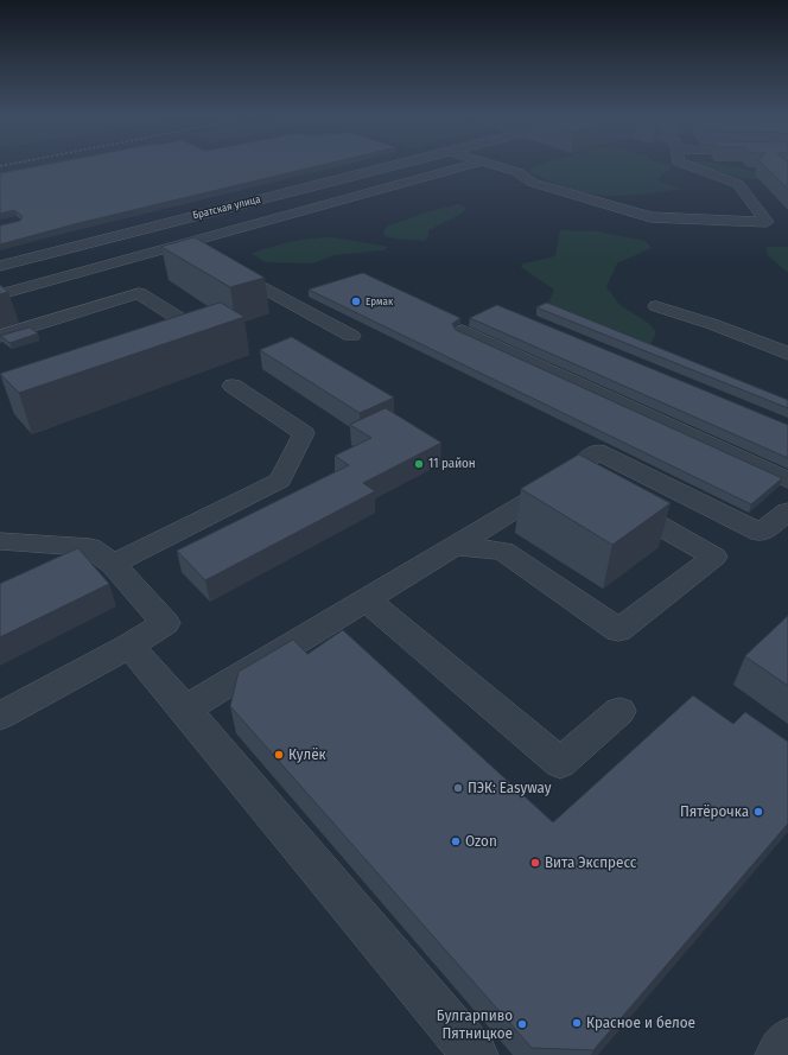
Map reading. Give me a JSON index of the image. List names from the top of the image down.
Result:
{
  "streets": {
    "street": ["Братская улица"]
  },
  "places": [
    "Ермак",
    "11 район",
    "Кулёк",
    "ПЭК: Easyway",
    "Пятёрочка",
    "Ozon",
    "Вита Экспресс",
    "Красное и белое",
    "Булгарпиво Пятницкое"
  ]
}
